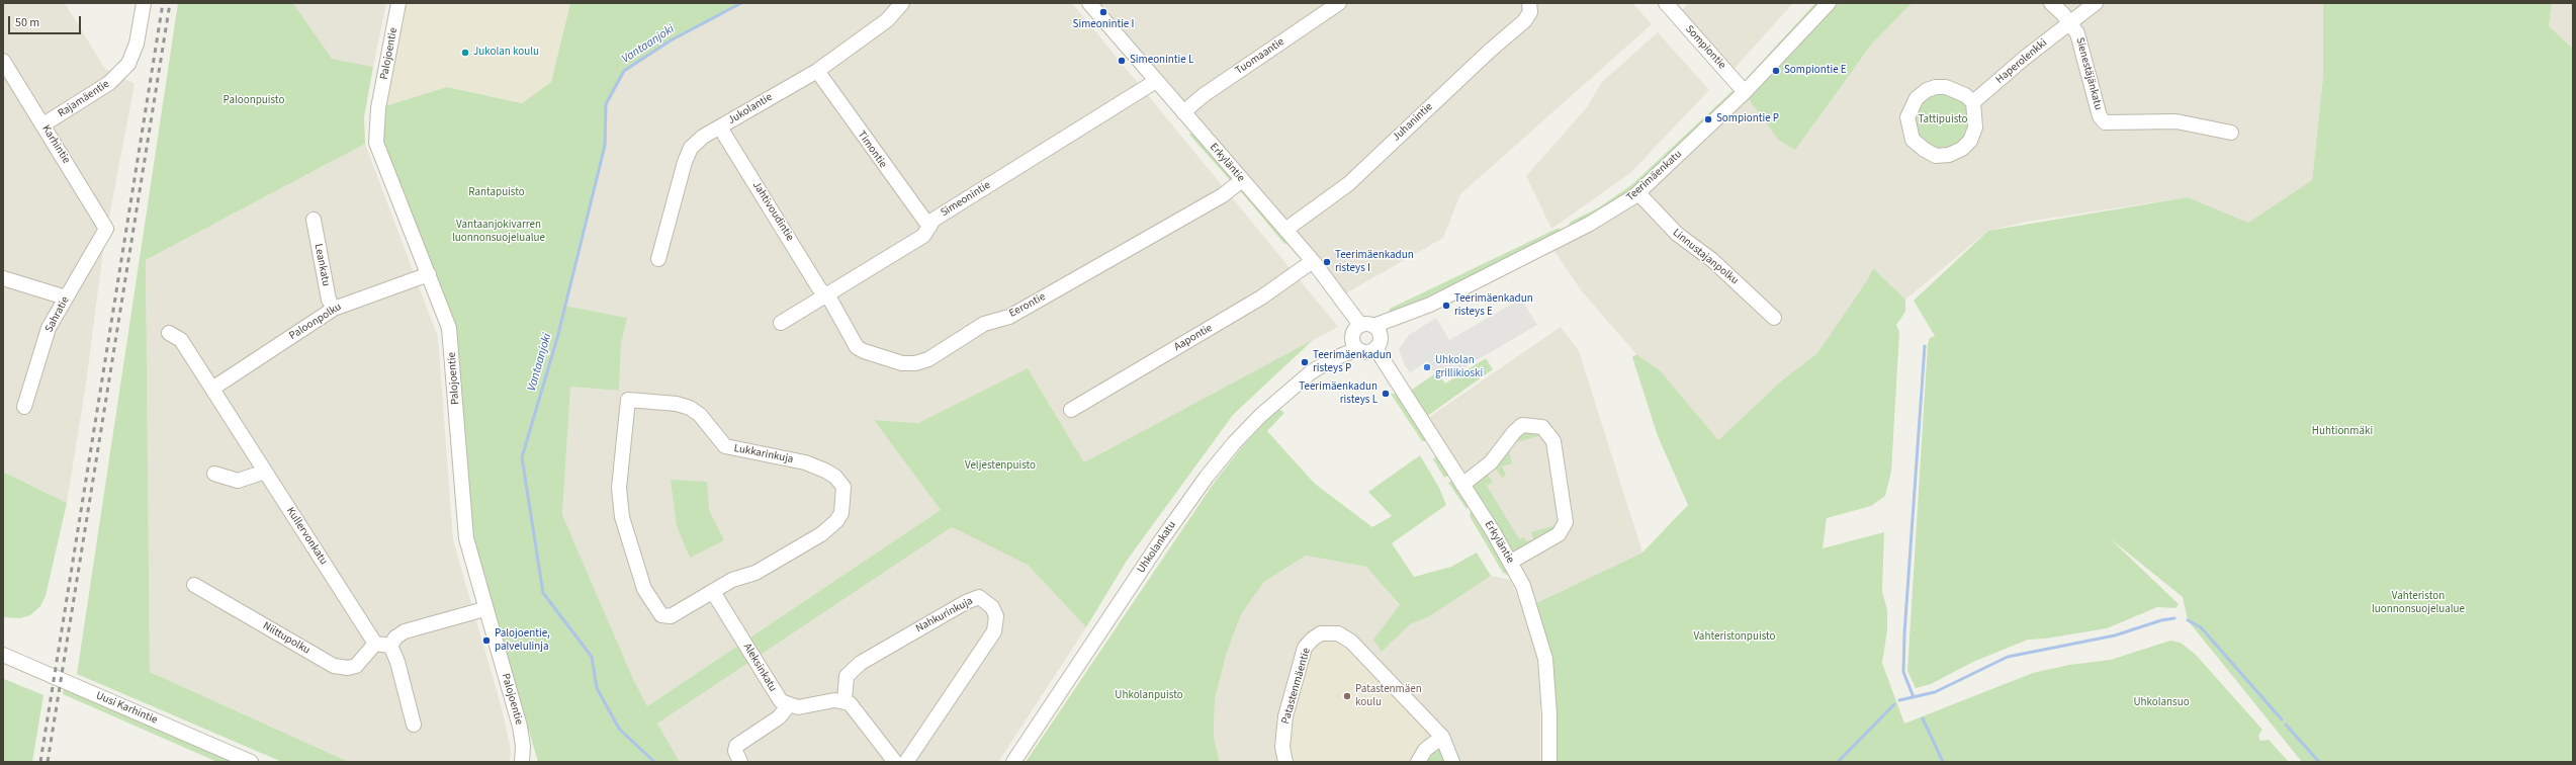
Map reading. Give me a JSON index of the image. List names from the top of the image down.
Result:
{
  "streets": {
    "street": [
      "Sompiontie",
      "Palojoentie",
      "Tuomaantie",
      "Haperolenkki",
      "Sienestäjänkatu",
      "Rajamäentie",
      "Jukolantie",
      "Juhanintie",
      "Karhintie",
      "Timontie",
      "Erkyläntie",
      "Teerimäenkatu",
      "Simeonintie",
      "Jahtivoudintie",
      "Linnustajanpolku",
      "Leankatu",
      "Eerontie",
      "Sahratie",
      "Paloonpolku",
      "Aapontie",
      "Lukkarinkuja",
      "Kullervonkatu",
      "Uhkolankatu",
      "Nahkurinkuja",
      "Niittupolku",
      "Aleksinkatu",
      "Patastenmäentie",
      "Uusi Karhintie"
    ]
  },
  "crossings": [
    ["Sompiontie", "Teerimäenkatu"],
    ["Palojoentie", "Paloonpolku"],
    ["Tuomaantie", "Erkyläntie"],
    ["Haperolenkki", "Sienestäjänkatu"],
    ["Rajamäentie", "Karhintie"],
    ["Jukolantie", "Timontie"],
    ["Jukolantie", "Jahtivoudintie"],
    ["Juhanintie", "Erkyläntie"],
    ["Karhintie", "Sahratie"],
    ["Timontie", "Simeonintie"],
    ["Erkyläntie", "Teerimäenkatu"],
    ["Erkyläntie", "Simeonintie"],
    ["Erkyläntie", "Eerontie"],
    ["Erkyläntie", "Aapontie"],
    ["Teerimäenkatu", "Linnustajanpolku"],
    ["Teerimäenkatu", "Uhkolankatu"],
    ["Simeonintie", "Jahtivoudintie"],
    ["Simeonintie", "Eerontie"],
    ["Jahtivoudintie", "Eerontie"],
    ["Leankatu", "Paloonpolku"],
    ["Paloonpolku", "Kullervonkatu"],
    ["Lukkarinkuja", "Aleksinkatu"],
    ["Kullervonkatu", "Niittupolku"]
  ],
  "water": ["Vantaanjoki"],
  "parks": [
    "Paloonpuisto",
    "Tattipuisto",
    "Rantapuisto",
    "Vantaanjokivarren luonnonsuojelualue",
    "Huhtionmäki",
    "Veljestenpuisto",
    "Vahteriston luonnonsuojelualue",
    "Vahteristonpuisto",
    "Uhkolanpuisto",
    "Uhkolansuo"
  ],
  "places": [
    "Simeonintie I",
    "Jukolan koulu",
    "Simeonintie L",
    "Sompiontie E",
    "Sompiontie P",
    "Teerimäenkadun risteys I",
    "Teerimäenkadun risteys E",
    "Teerimäenkadun risteys P",
    "Uhkolan grillikioski",
    "Teerimäenkadun risteys L",
    "Palojoentie, palvelulinja",
    "Patastenmäen koulu"
  ],
  "scale_bar": "50 m"
}
